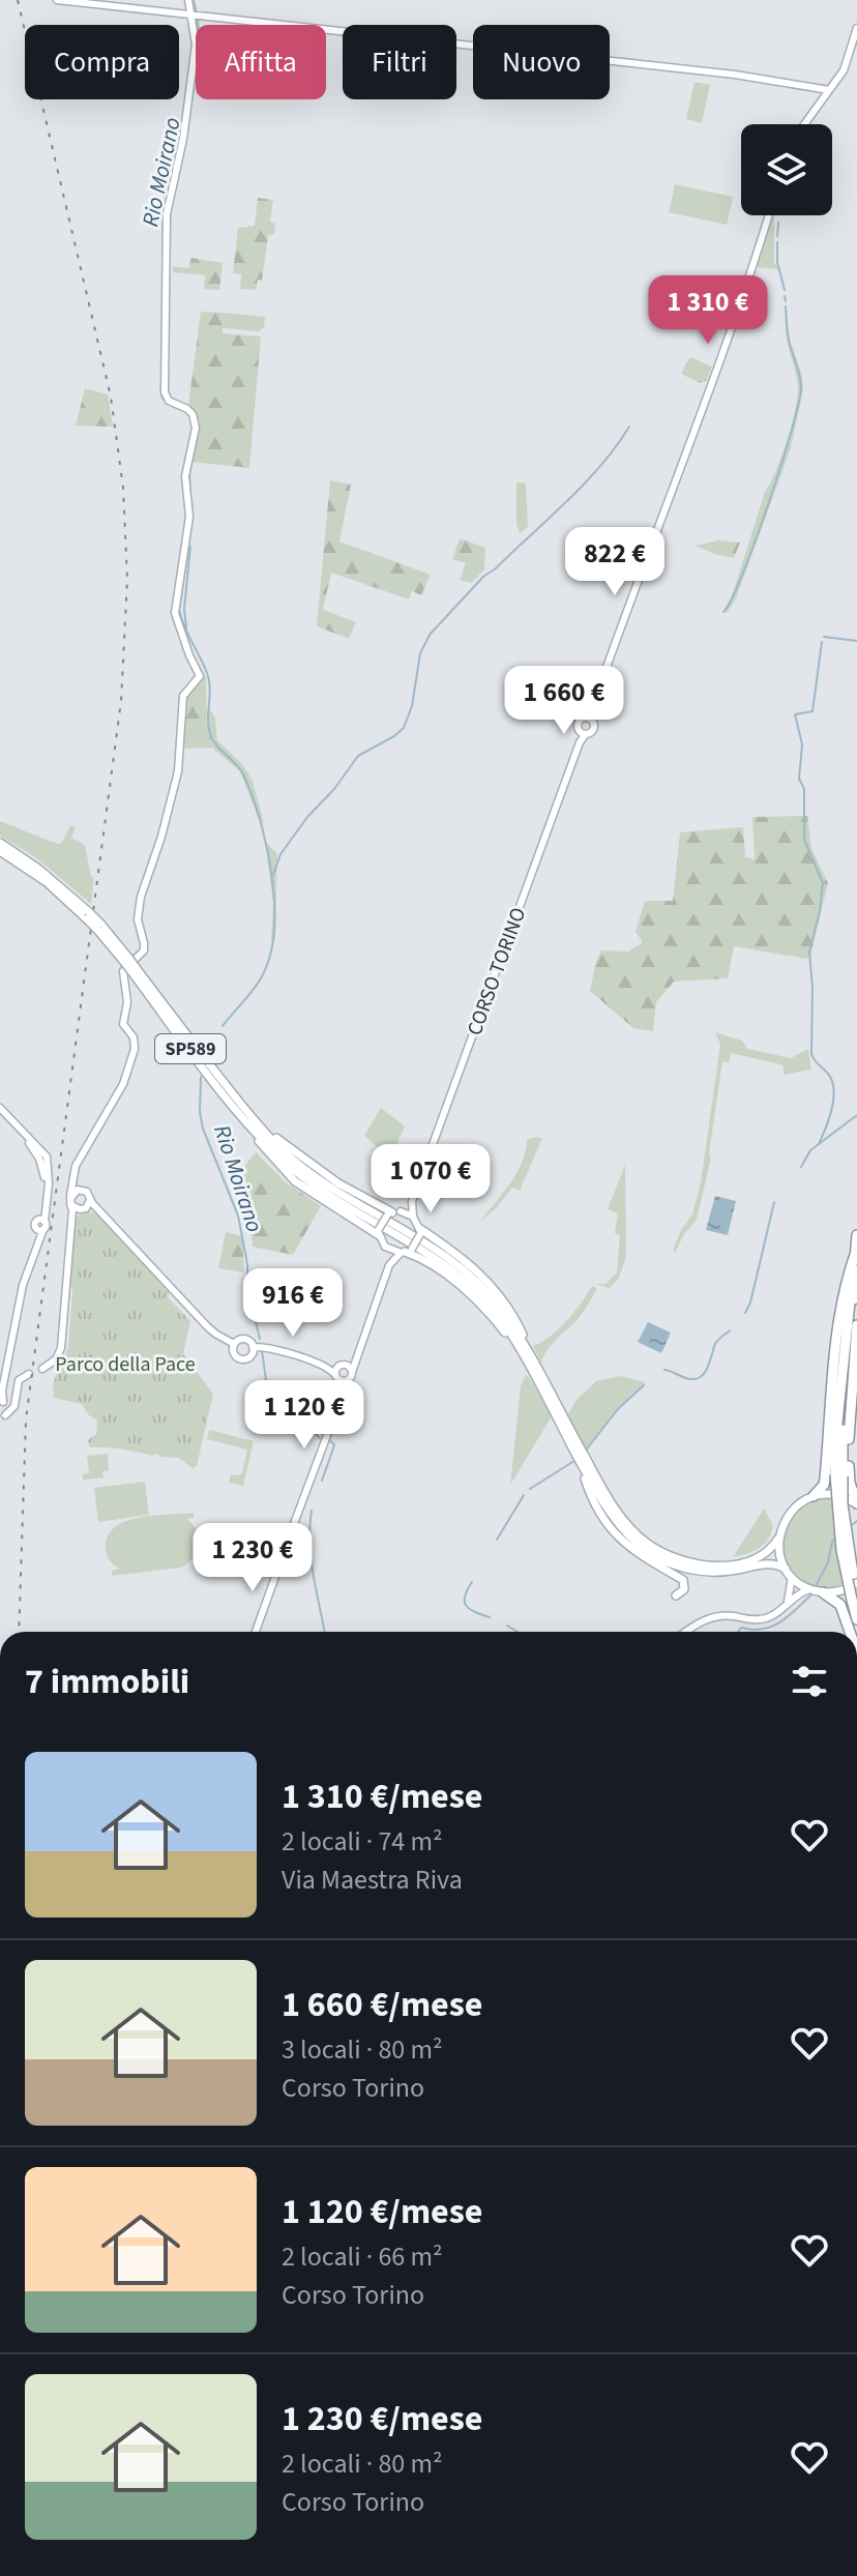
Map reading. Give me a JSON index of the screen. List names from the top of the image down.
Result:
{
  "streets": {
    "main road": ["SP589"],
    "street": ["CORSO TORINO"]
  },
  "water": ["Rio Moirano"],
  "parks": ["Parco della Pace"],
  "page": {
    "chip": [
      "Compra",
      "Affitta",
      "Filtri",
      "Nuovo"
    ],
    "price": [
      "1 310 €",
      "822 €",
      "1 660 €",
      "1 070 €",
      "916 €",
      "1 120 €",
      "1 230 €"
    ],
    "heading": "7 immobili",
    "list": [
      {
        "name": "1 310 €/mese",
        "note": "2 locali · 74 m² · Via Maestra Riva"
      },
      {
        "name": "1 660 €/mese",
        "note": "3 locali · 80 m² · Corso Torino"
      },
      {
        "name": "1 120 €/mese",
        "note": "2 locali · 66 m² · Corso Torino"
      },
      {
        "name": "1 230 €/mese",
        "note": "2 locali · 80 m² · Corso Torino"
      }
    ]
  }
}
